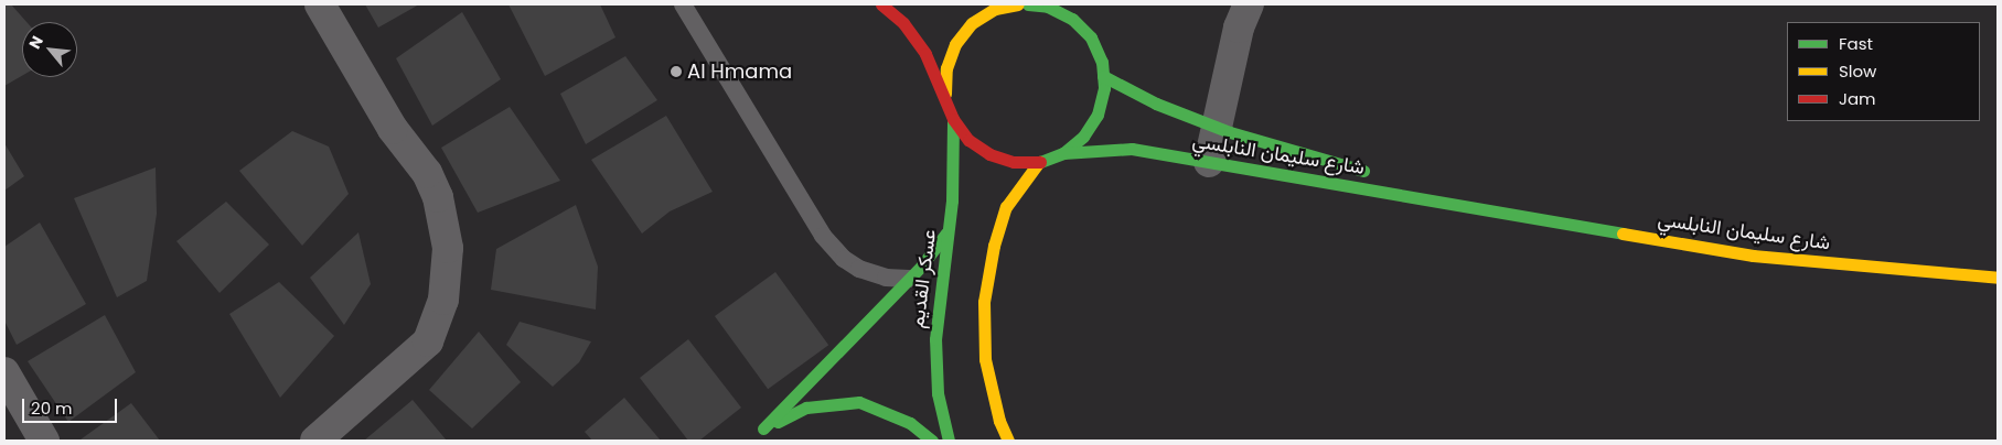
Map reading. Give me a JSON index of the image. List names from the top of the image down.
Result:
{
  "streets": {
    "main road": ["شارع سليمان النابلسي", "عسكر القديم"]
  },
  "places": ["Al Hmama"],
  "legend": ["Fast", "Slow", "Jam"],
  "scale_bar": "20 m",
  "north": "top left"
}
